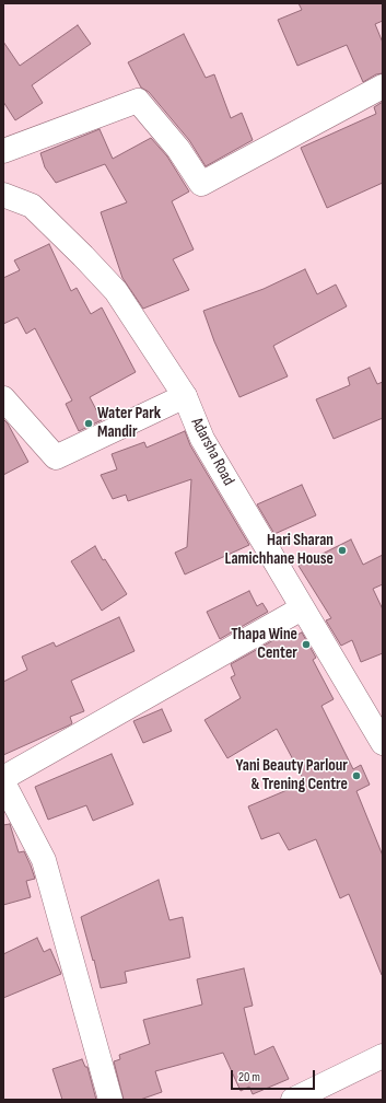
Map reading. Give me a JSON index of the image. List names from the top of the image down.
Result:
{
  "streets": {
    "street": ["Adarsha Road"]
  },
  "places": [
    "Water Park Mandir",
    "Hari Sharan Lamichhane House",
    "Thapa Wine Center",
    "Yani Beauty Parlour & Trening Centre"
  ],
  "scale_bar": "20 m"
}
